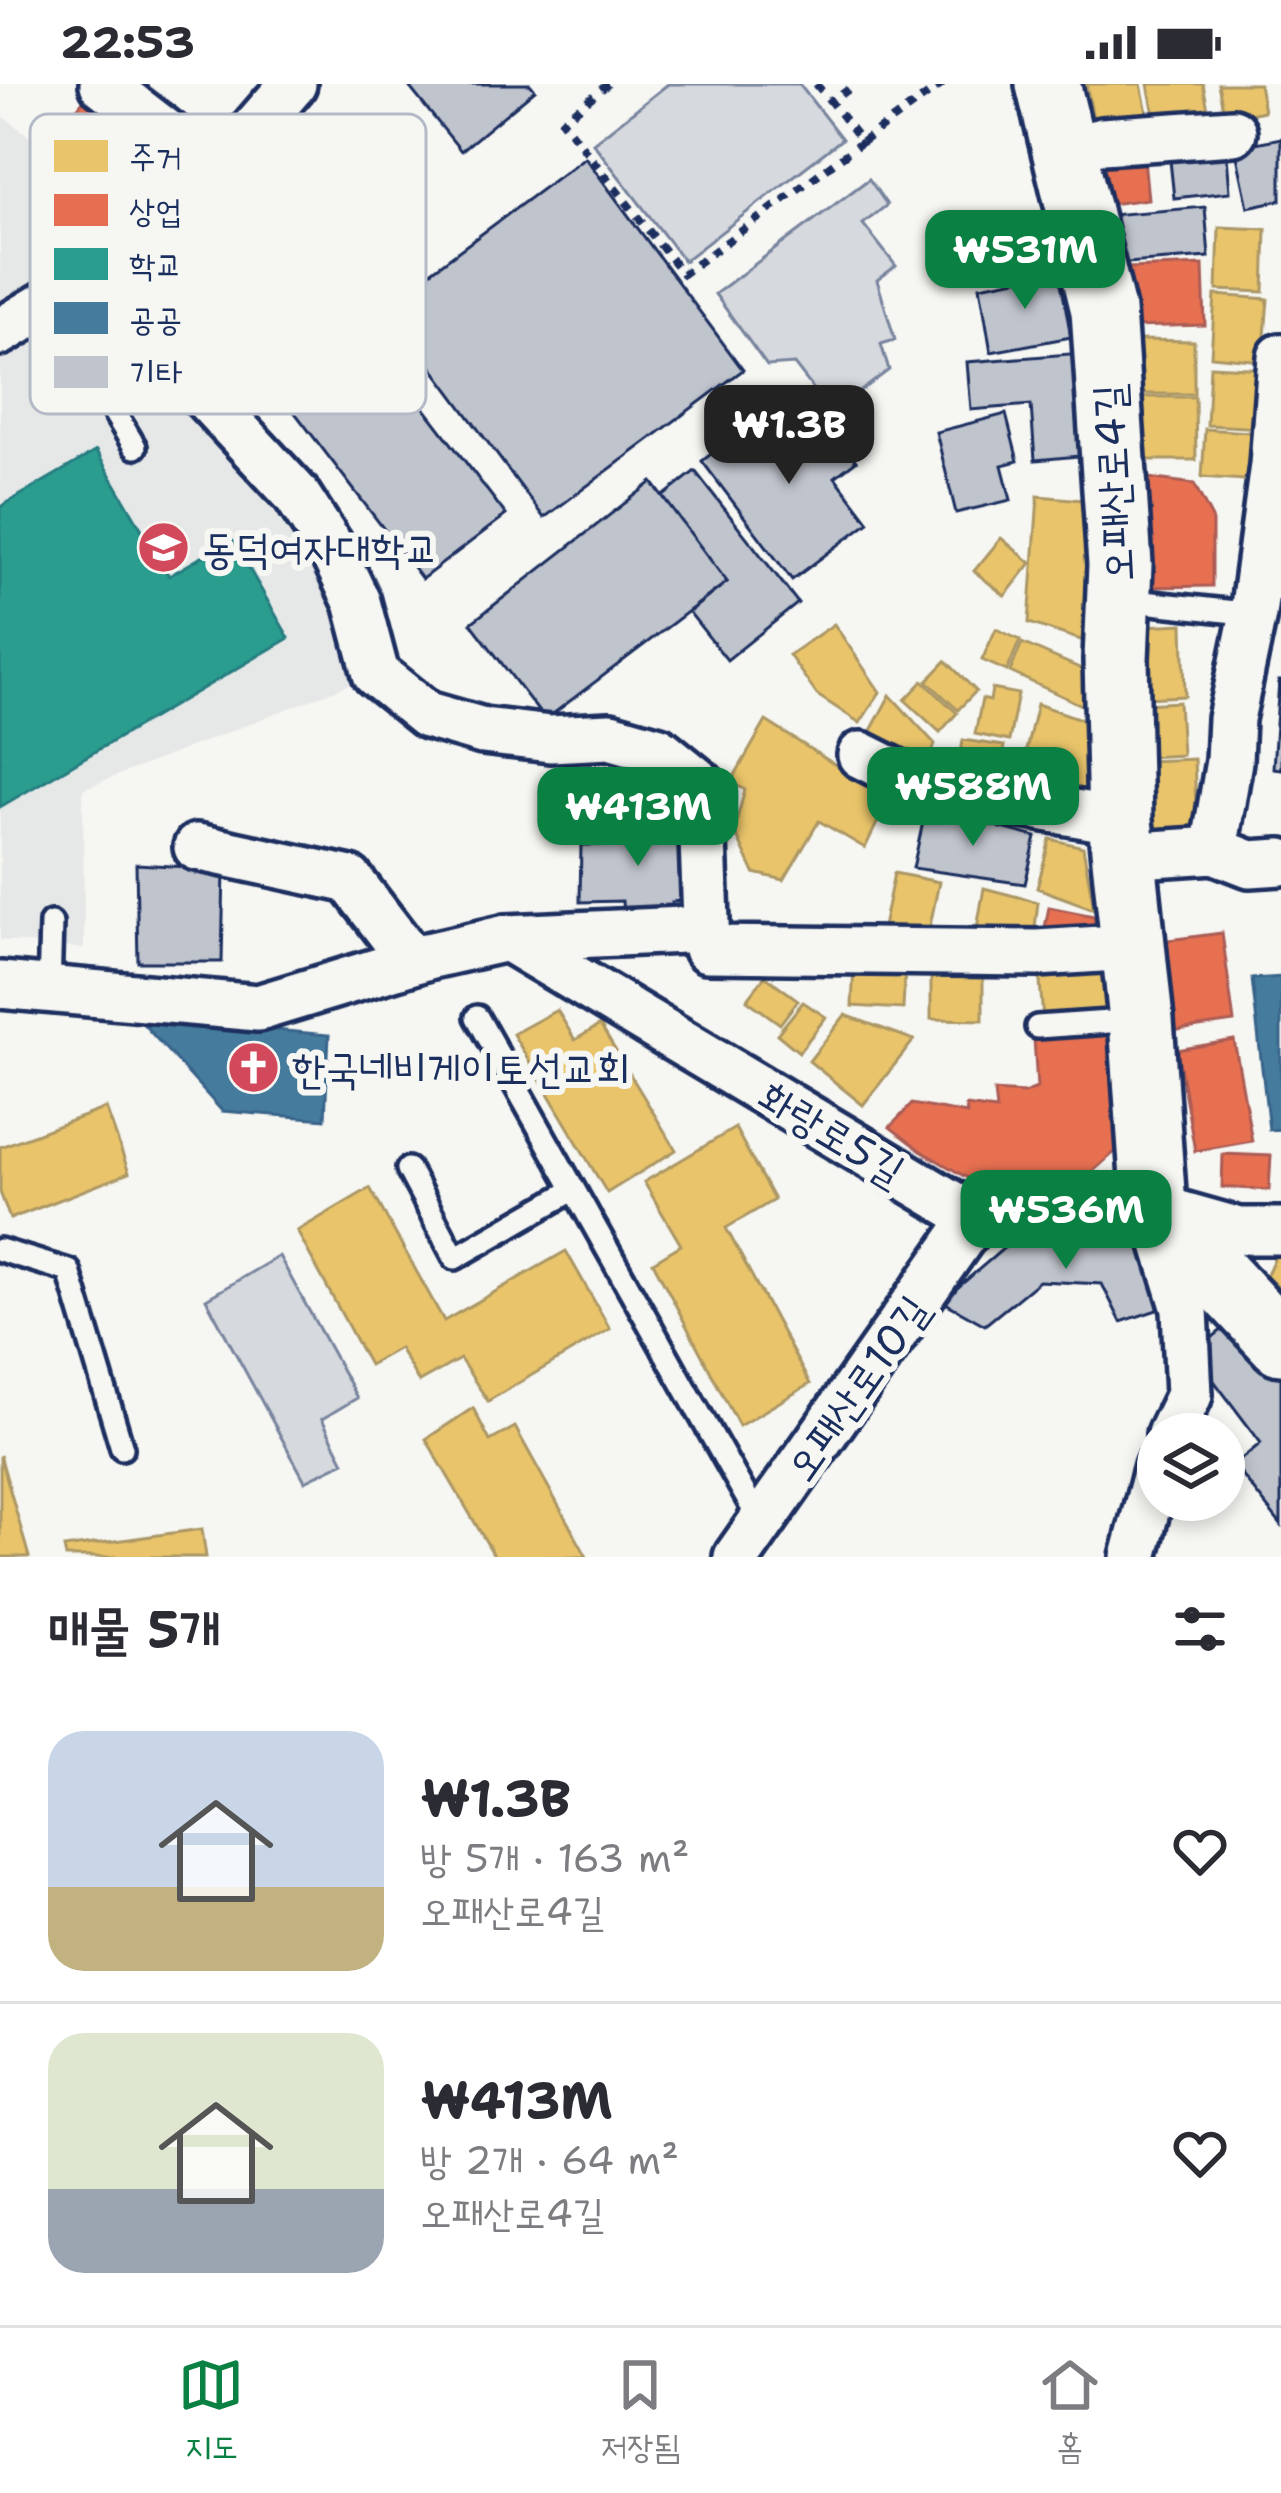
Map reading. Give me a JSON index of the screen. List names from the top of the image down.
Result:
{
  "streets": {
    "street": ["오패산로4길", "화랑로5길", "오패산로10길"]
  },
  "crossings": [
    ["화랑로5길", "오패산로10길"]
  ],
  "places": {
    "school or university": ["동덕여자대학교"],
    "church": ["한국네비게이토선교회"]
  },
  "legend": [
    "주거",
    "상업",
    "학교",
    "공공",
    "기타"
  ],
  "page": {
    "status": "22:53",
    "price": [
      "₩531M",
      "₩1.3B",
      "₩588M",
      "₩413M",
      "₩536M"
    ],
    "heading": "매물 5개",
    "list": [
      {
        "name": "₩1.3B",
        "note": "방 5개 · 163 m² · 오패산로4길"
      },
      {
        "name": "₩413M",
        "note": "방 2개 · 64 m² · 오패산로4길"
      }
    ],
    "tabs": ["지도", "저장됨", "홈"]
  }
}
